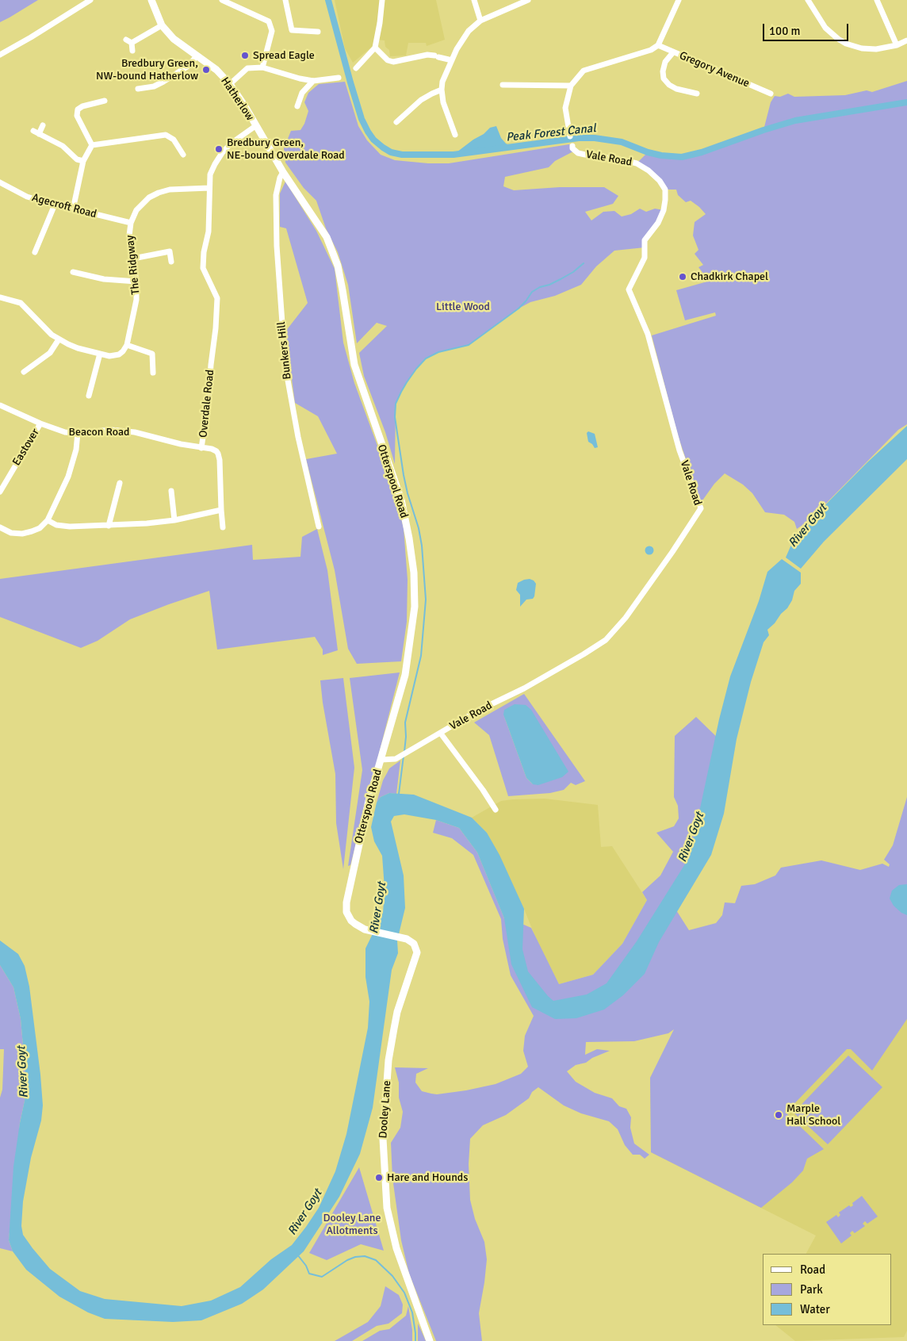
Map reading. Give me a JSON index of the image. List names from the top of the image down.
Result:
{
  "streets": {
    "main road": ["Hatherlow", "Otterspool Road", "Dooley Lane"],
    "street": [
      "Gregory Avenue",
      "Vale Road",
      "Agecroft Road",
      "The Ridgway",
      "Bunkers Hill",
      "Overdale Road",
      "Beacon Road",
      "Eastover"
    ]
  },
  "crossings": [
    ["Hatherlow", "Bunkers Hill"],
    ["Hatherlow", "Overdale Road"],
    ["Hatherlow", "Otterspool Road"],
    ["Vale Road", "Otterspool Road"],
    ["Agecroft Road", "The Ridgway"],
    ["The Ridgway", "Overdale Road"],
    ["Bunkers Hill", "Otterspool Road"],
    ["Overdale Road", "Beacon Road"],
    ["Beacon Road", "Eastover"],
    ["Otterspool Road", "Dooley Lane"]
  ],
  "water": ["Peak Forest Canal", "River Goyt"],
  "parks": ["Little Wood", "Dooley Lane Allotments"],
  "places": [
    "Spread Eagle",
    "Bredbury Green, NW-bound Hatherlow",
    "Bredbury Green, NE-bound Overdale Road",
    "Chadkirk Chapel",
    "Marple Hall School",
    "Hare and Hounds"
  ],
  "legend": ["Road", "Park", "Water"],
  "scale_bar": "100 m"
}
